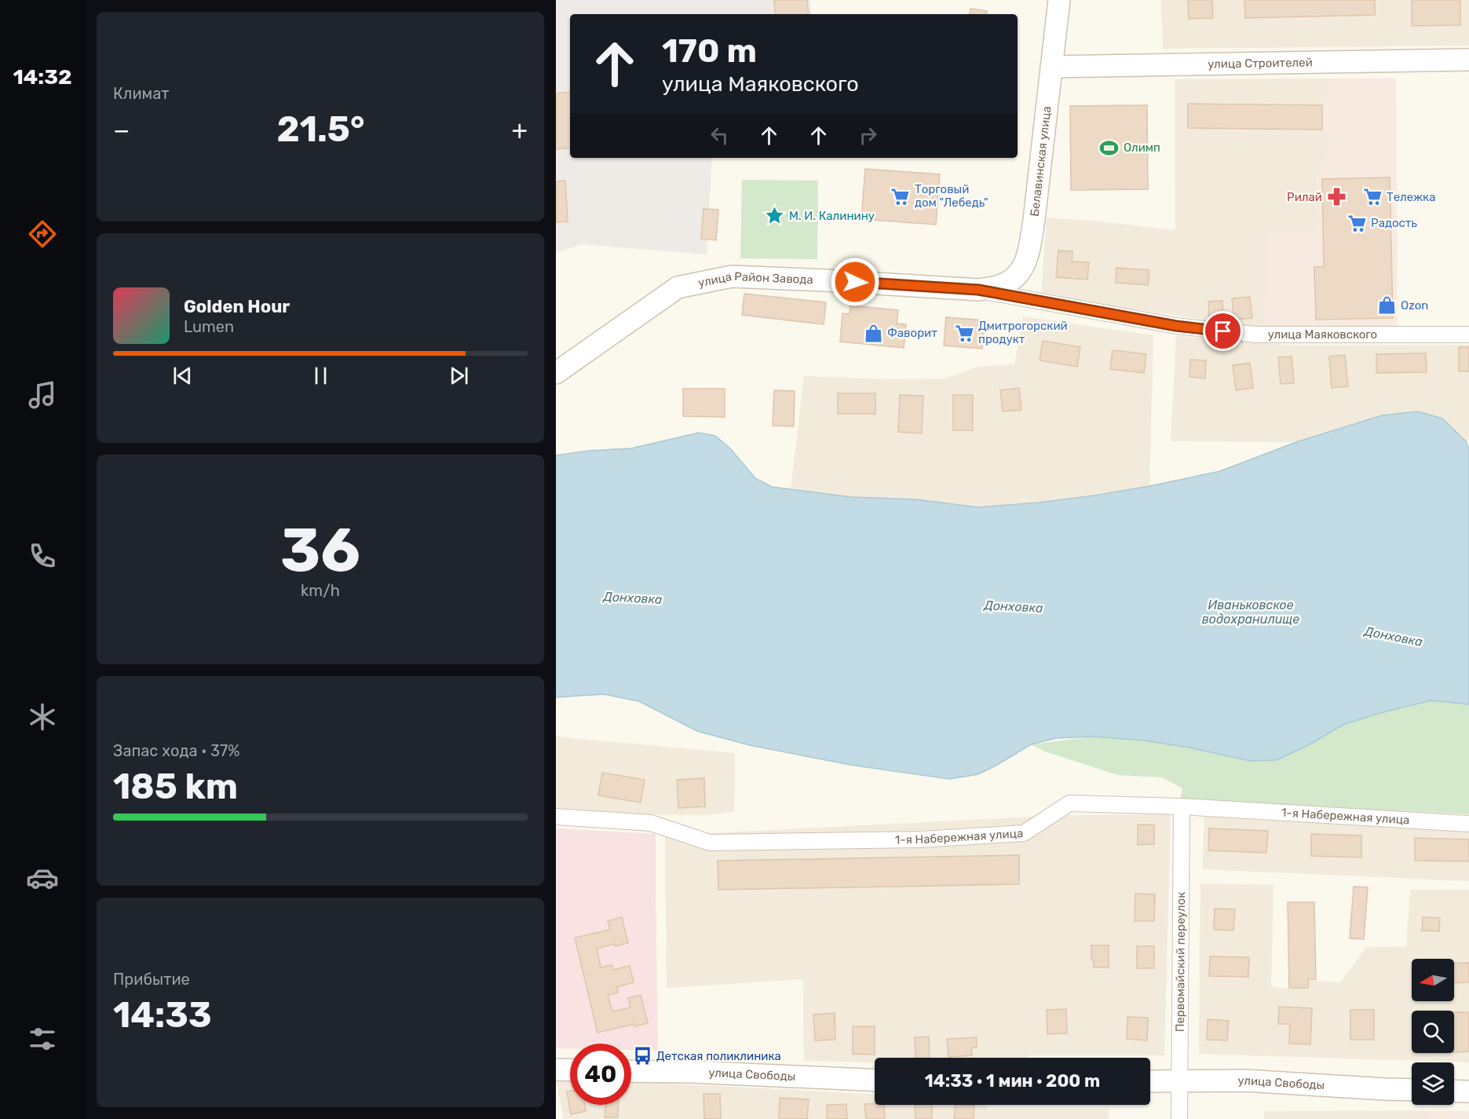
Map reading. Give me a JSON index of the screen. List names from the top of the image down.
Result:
{
  "streets": {
    "main road": [
      "улица Строителей",
      "Белавинская улица",
      "улица Район Завода",
      "улица Свободы"
    ],
    "street": ["улица Маяковского", "1-я Набережная улица", "Первомайский переулок"]
  },
  "crossings": [
    ["улица Строителей", "Белавинская улица"],
    ["Белавинская улица", "улица Район Завода"],
    ["улица Район Завода", "улица Маяковского"],
    ["1-я Набережная улица", "Первомайский переулок"],
    ["Первомайский переулок", "улица Свободы"]
  ],
  "water": ["Донховка", "Иваньковское водохранилище"],
  "places": {
    "sports": ["Олимп"],
    "supermarket": [
      "Торговый дом \"Лебедь\"",
      "Тележка",
      "Радость",
      "Дмитрогорский продукт"
    ],
    "pharmacy": ["Рилай"],
    "place": ["М. И. Калинину"],
    "shop": ["Ozon", "Фаворит"],
    "bus stop": ["Детская поликлиника"]
  },
  "north": "left",
  "page": {
    "tabs": "14:32",
    "tile": [
      "Климат",
      ["36", "km/h"],
      ["Запас хода · 37%", "185 km"],
      ["Прибытие", "14:33"]
    ],
    "turn": ["170 m", "улица Маяковского"],
    "heat": ["−", "21.5°", "+"],
    "song": ["Golden Hour", "Lumen"],
    "limit": "40",
    "trip": "14:33 · 1 мин · 200 m"
  }
}
